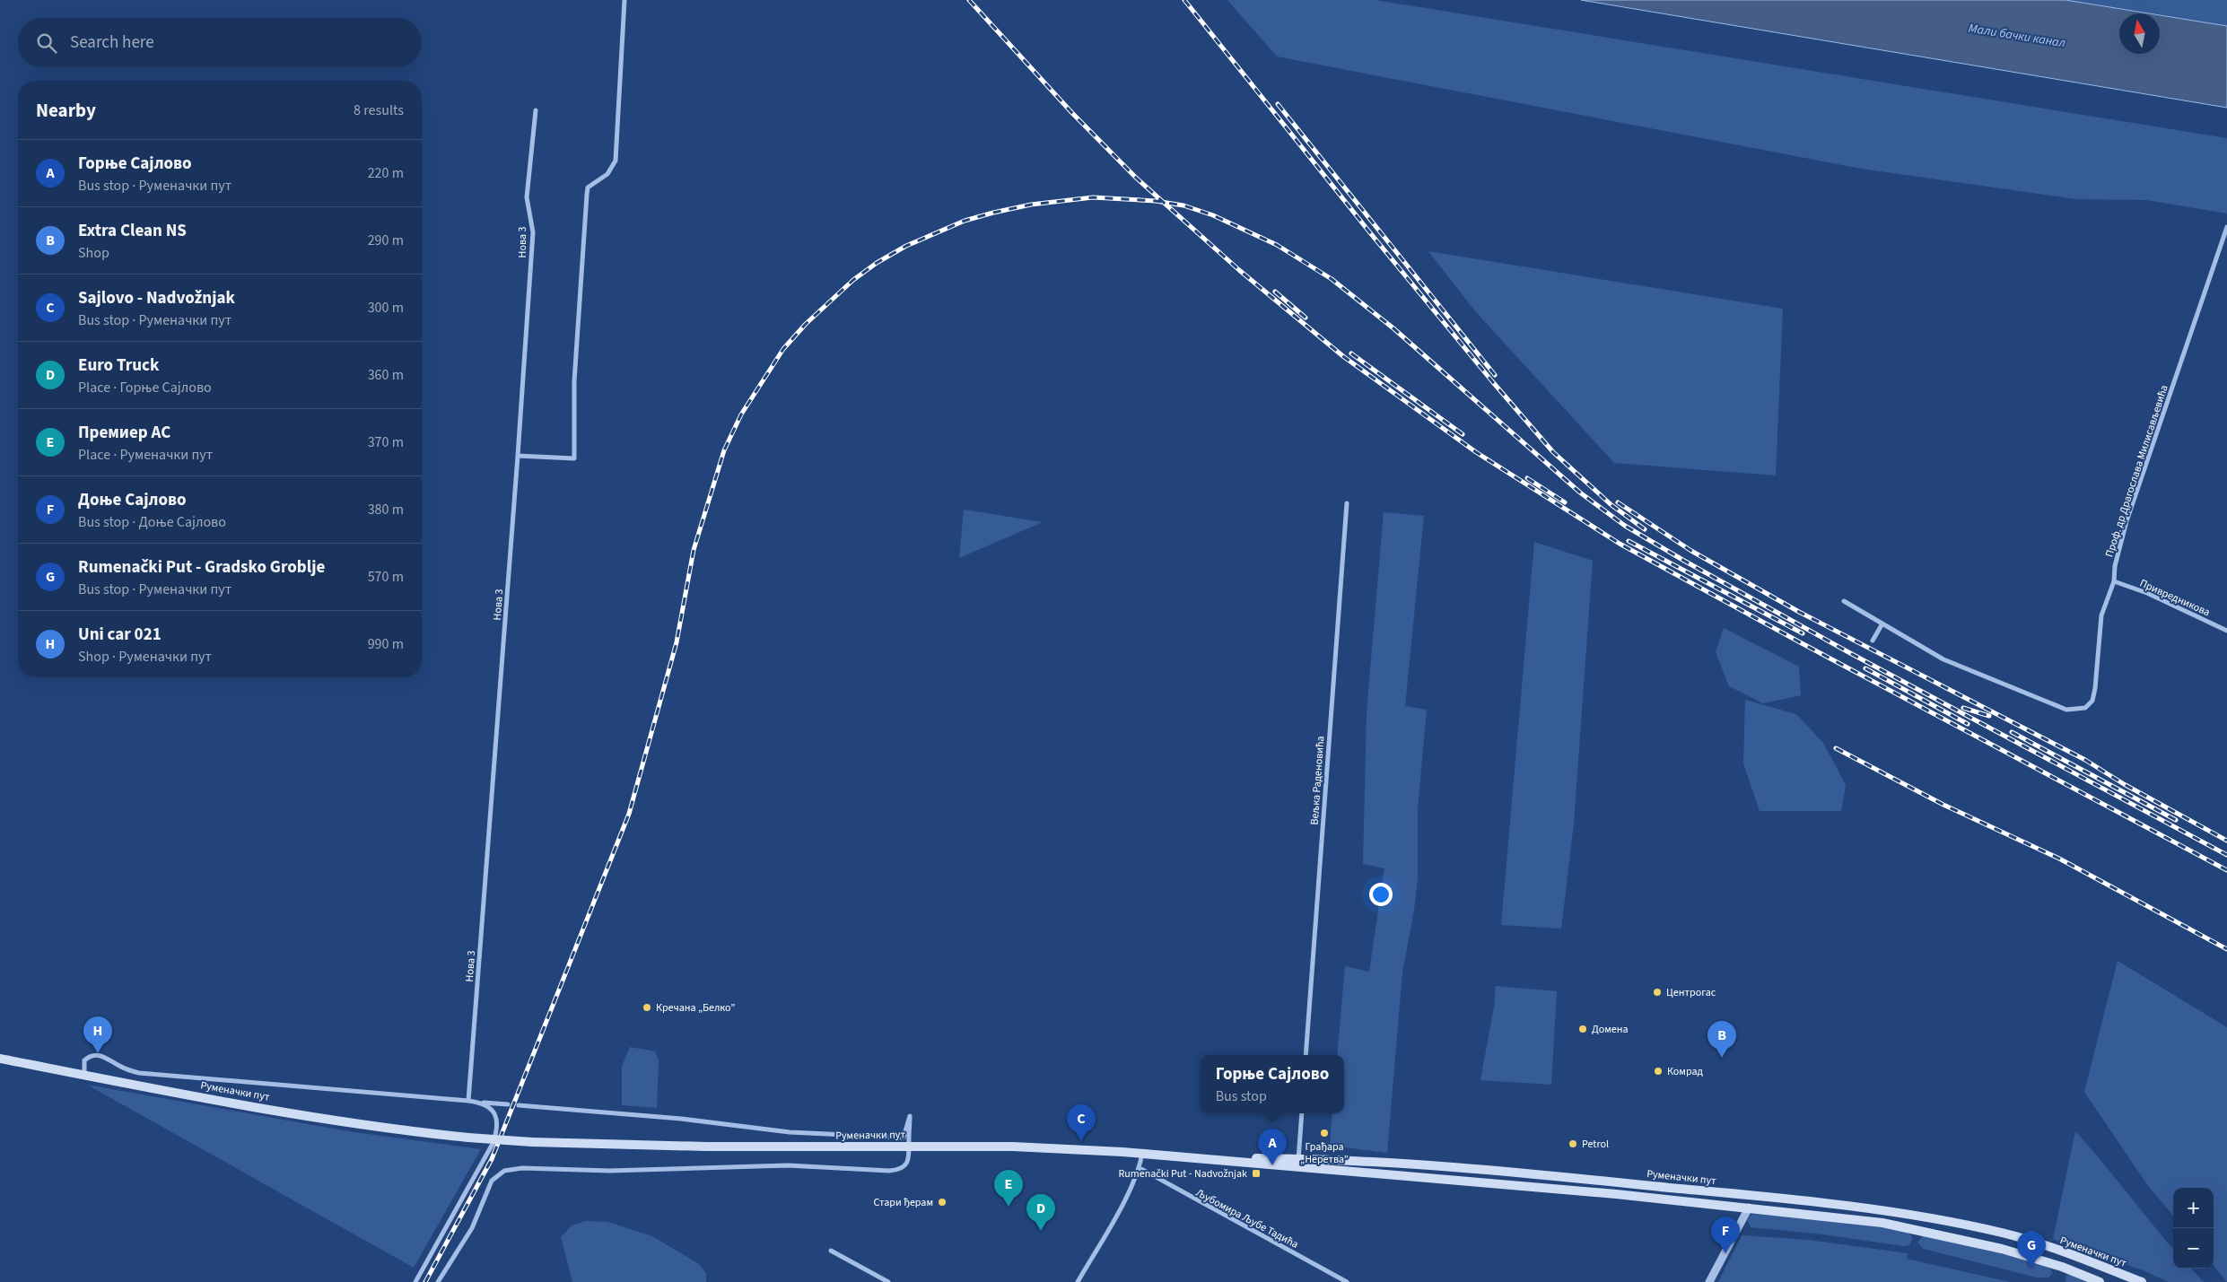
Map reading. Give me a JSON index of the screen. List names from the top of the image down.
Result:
{
  "streets": {
    "main road": ["Руменачки пут"],
    "street": [
      "Нова 3",
      "Проф. др Драгослава Милисављевића",
      "Привредникова",
      "Вељка Раденовића",
      "Љубомира Љубе Тадића"
    ]
  },
  "crossings": [
    ["Проф. др Драгослава Милисављевића", "Привредникова"]
  ],
  "water": ["Мали бачки канал"],
  "places": {
    "other": [
      "Центрогас",
      "Кречана „Белко”",
      "Домена",
      "Комрад",
      "Грађара „Неретва”",
      "Petrol",
      "Стари ђерам"
    ],
    "transit": ["Rumenački Put - Nadvožnjak"]
  },
  "north": "top",
  "page": {
    "search": "Search here",
    "heading": ["Nearby", "8 results"],
    "list": [
      {
        "mark": "A",
        "name": "Горње Сајлово",
        "note": "Bus stop · Руменачки пут",
        "value": "220 m"
      },
      {
        "mark": "B",
        "name": "Extra Clean NS",
        "note": "Shop",
        "value": "290 m"
      },
      {
        "mark": "C",
        "name": "Sajlovo - Nadvožnjak",
        "note": "Bus stop · Руменачки пут",
        "value": "300 m"
      },
      {
        "mark": "D",
        "name": "Euro Truck",
        "note": "Place · Горње Сајлово",
        "value": "360 m"
      },
      {
        "mark": "E",
        "name": "Премиер АС",
        "note": "Place · Руменачки пут",
        "value": "370 m"
      },
      {
        "mark": "F",
        "name": "Доње Сајлово",
        "note": "Bus stop · Доње Сајлово",
        "value": "380 m"
      },
      {
        "mark": "G",
        "name": "Rumenački Put - Gradsko Groblje",
        "note": "Bus stop · Руменачки пут",
        "value": "570 m"
      },
      {
        "mark": "H",
        "name": "Uni car 021",
        "note": "Shop · Руменачки пут",
        "value": "990 m"
      }
    ],
    "pins": [
      "H",
      "B",
      "C",
      "A",
      "E",
      "D",
      "F",
      "G"
    ],
    "popup": ["Горње Сајлово", "Bus stop"],
    "map_buttons": ["+", "−"]
  }
}
